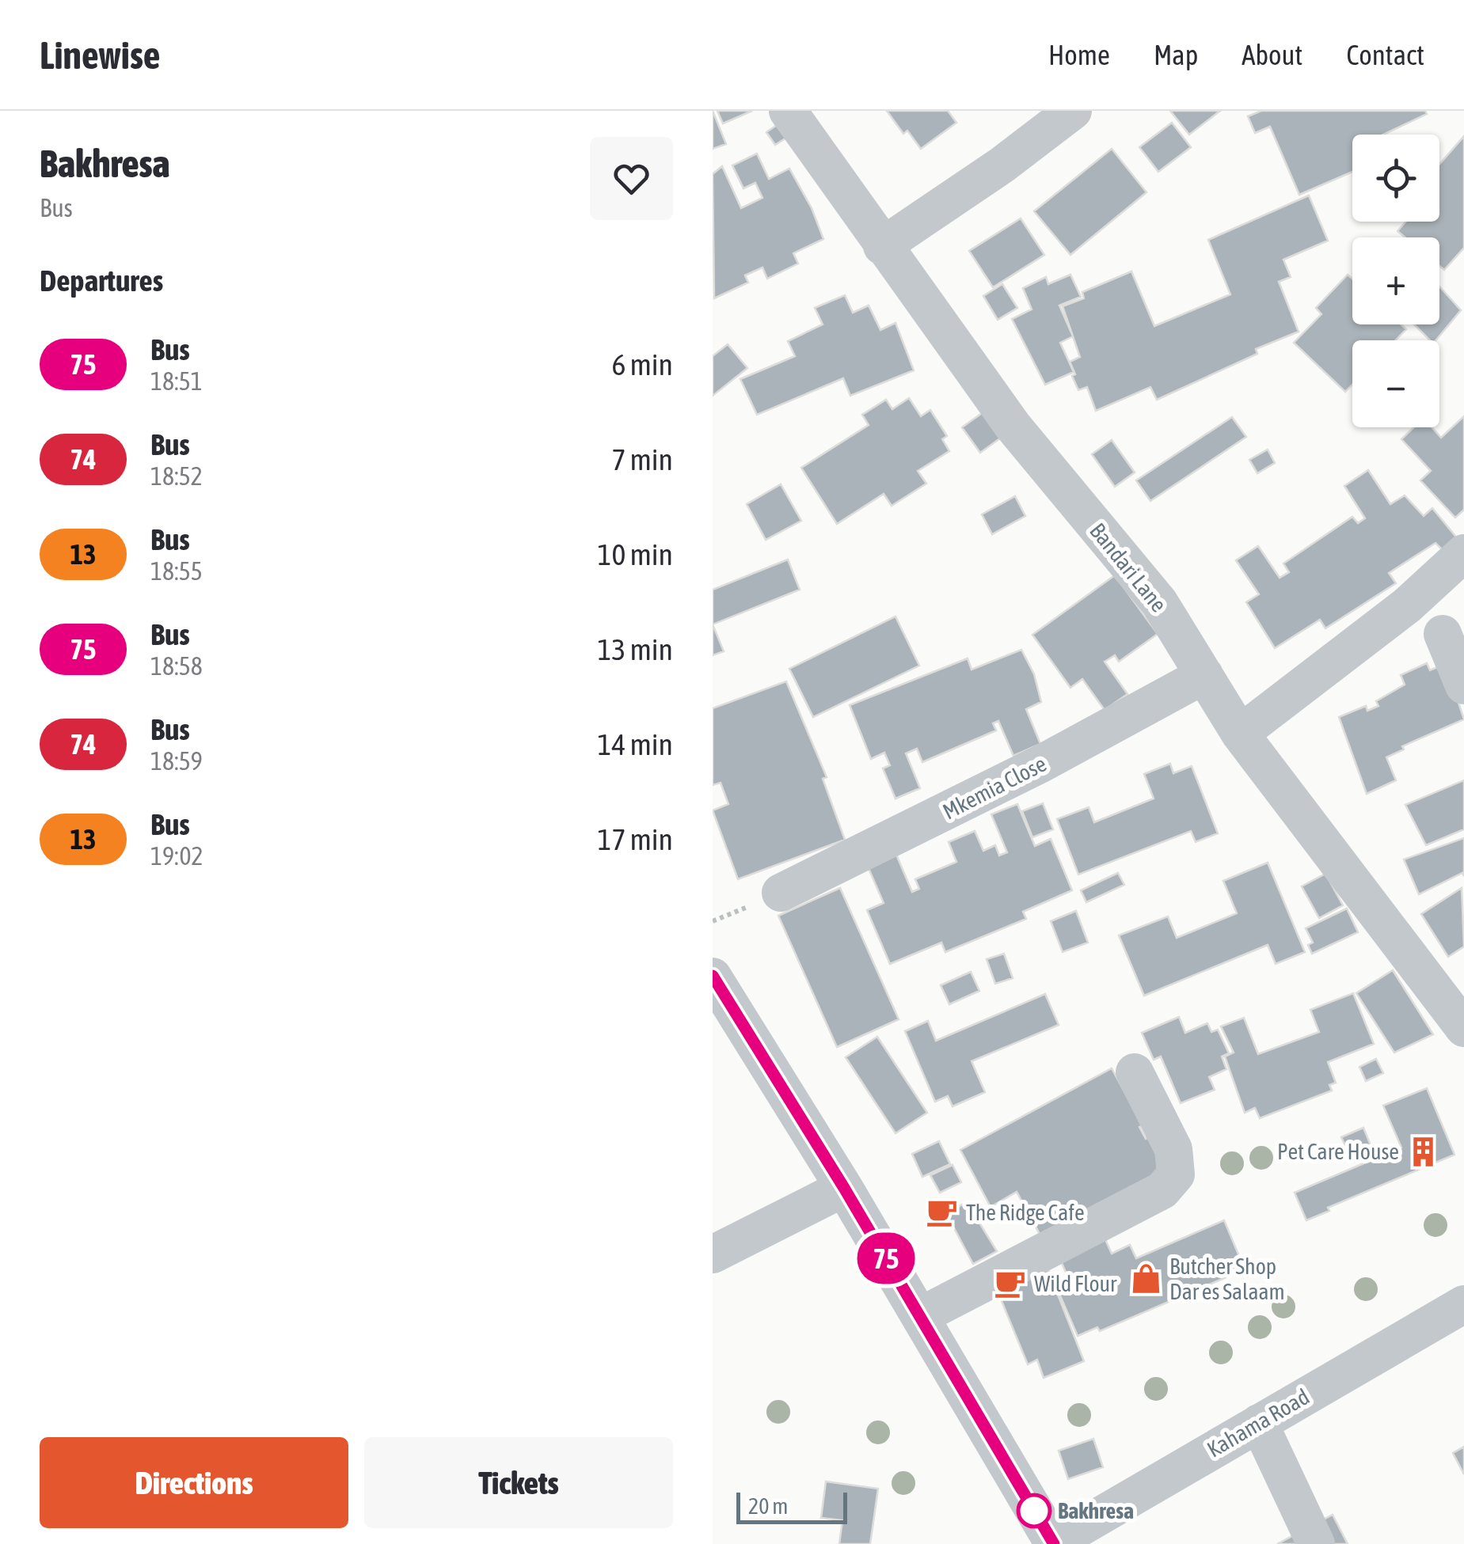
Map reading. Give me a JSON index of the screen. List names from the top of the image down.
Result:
{
  "streets": {
    "street": ["Bandari Lane", "Mkemia Close", "Kahama Road"]
  },
  "crossings": [
    ["Bandari Lane", "Mkemia Close"]
  ],
  "places": {
    "building": ["Pet Care House"],
    "cafe": ["The Ridge Cafe", "Wild Flour"],
    "shop": ["Butcher Shop Dar es Salaam"],
    "other": ["Bakhresa"]
  },
  "lines": ["bus line 75"],
  "scale_bar": "20 m",
  "page": {
    "header": "Linewise",
    "nav": [
      "Home",
      "Map",
      "About",
      "Contact"
    ],
    "heading": [
      ["Bakhresa", "Bus"],
      "Departures"
    ],
    "on_map": "75",
    "map_buttons": ["+", "−"],
    "list": [
      {
        "mark": "75",
        "name": "Bus",
        "note": "18:51",
        "value": "6 min"
      },
      {
        "mark": "74",
        "name": "Bus",
        "note": "18:52",
        "value": "7 min"
      },
      {
        "mark": "13",
        "name": "Bus",
        "note": "18:55",
        "value": "10 min"
      },
      {
        "mark": "75",
        "name": "Bus",
        "note": "18:58",
        "value": "13 min"
      },
      {
        "mark": "74",
        "name": "Bus",
        "note": "18:59",
        "value": "14 min"
      },
      {
        "mark": "13",
        "name": "Bus",
        "note": "19:02",
        "value": "17 min"
      }
    ],
    "buttons": ["Directions", "Tickets"],
    "scale": "20 m"
  }
}
